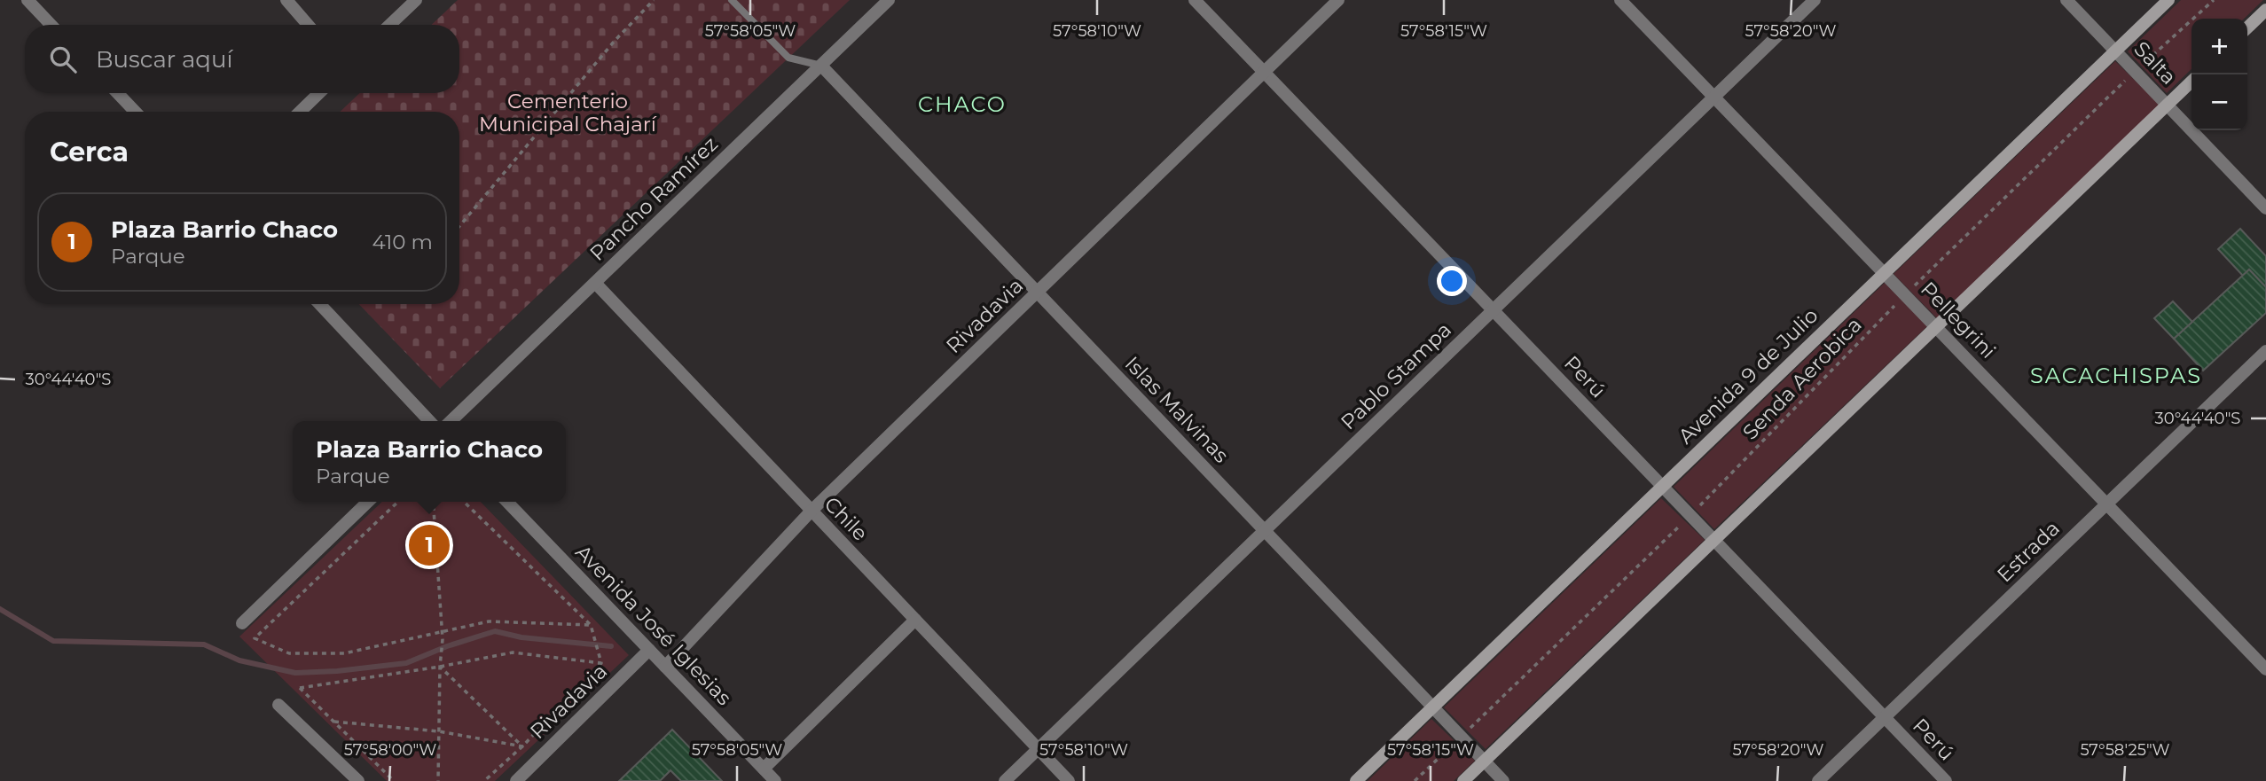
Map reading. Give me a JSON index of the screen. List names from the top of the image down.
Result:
{
  "streets": {
    "main road": ["Avenida 9 de Julio"],
    "street": [
      "Salta",
      "Pancho Ramírez",
      "Rivadavia",
      "Pellegrini",
      "Pablo Stampa",
      "Perú",
      "Islas Malvinas",
      "Chile",
      "Estrada",
      "Avenida José Iglesias"
    ],
    "path": ["Senda Aerobica"]
  },
  "crossings": [
    ["Salta", "Avenida 9 de Julio"],
    ["Salta", "Senda Aerobica"],
    ["Pancho Ramírez", "Islas Malvinas"],
    ["Pancho Ramírez", "Chile"],
    ["Rivadavia", "Perú"],
    ["Rivadavia", "Islas Malvinas"],
    ["Rivadavia", "Chile"],
    ["Rivadavia", "Avenida José Iglesias"],
    ["Pellegrini", "Pablo Stampa"],
    ["Pellegrini", "Avenida 9 de Julio"],
    ["Pellegrini", "Senda Aerobica"],
    ["Pellegrini", "Estrada"],
    ["Pablo Stampa", "Perú"],
    ["Pablo Stampa", "Islas Malvinas"],
    ["Pablo Stampa", "Chile"],
    ["Avenida 9 de Julio", "Perú"],
    ["Avenida 9 de Julio", "Islas Malvinas"],
    ["Perú", "Senda Aerobica"],
    ["Perú", "Estrada"],
    ["Senda Aerobica", "Islas Malvinas"]
  ],
  "districts": ["CHACO", "SACACHISPAS"],
  "parks": ["Cementerio Municipal Chajarí"],
  "page": {
    "map_buttons": ["+", "−"],
    "search": "Buscar aquí",
    "heading": "Cerca",
    "list": [
      {
        "mark": "1",
        "name": "Plaza Barrio Chaco",
        "note": "Parque",
        "value": "410 m"
      }
    ],
    "popup": ["Plaza Barrio Chaco", "Parque"],
    "pins": "1"
  },
  "coordinates": [
    "57°58'05\"W",
    "57°58'10\"W",
    "57°58'15\"W",
    "57°58'20\"W",
    "30°44'40\"S",
    "57°58'00\"W",
    "57°58'25\"W"
  ]
}
